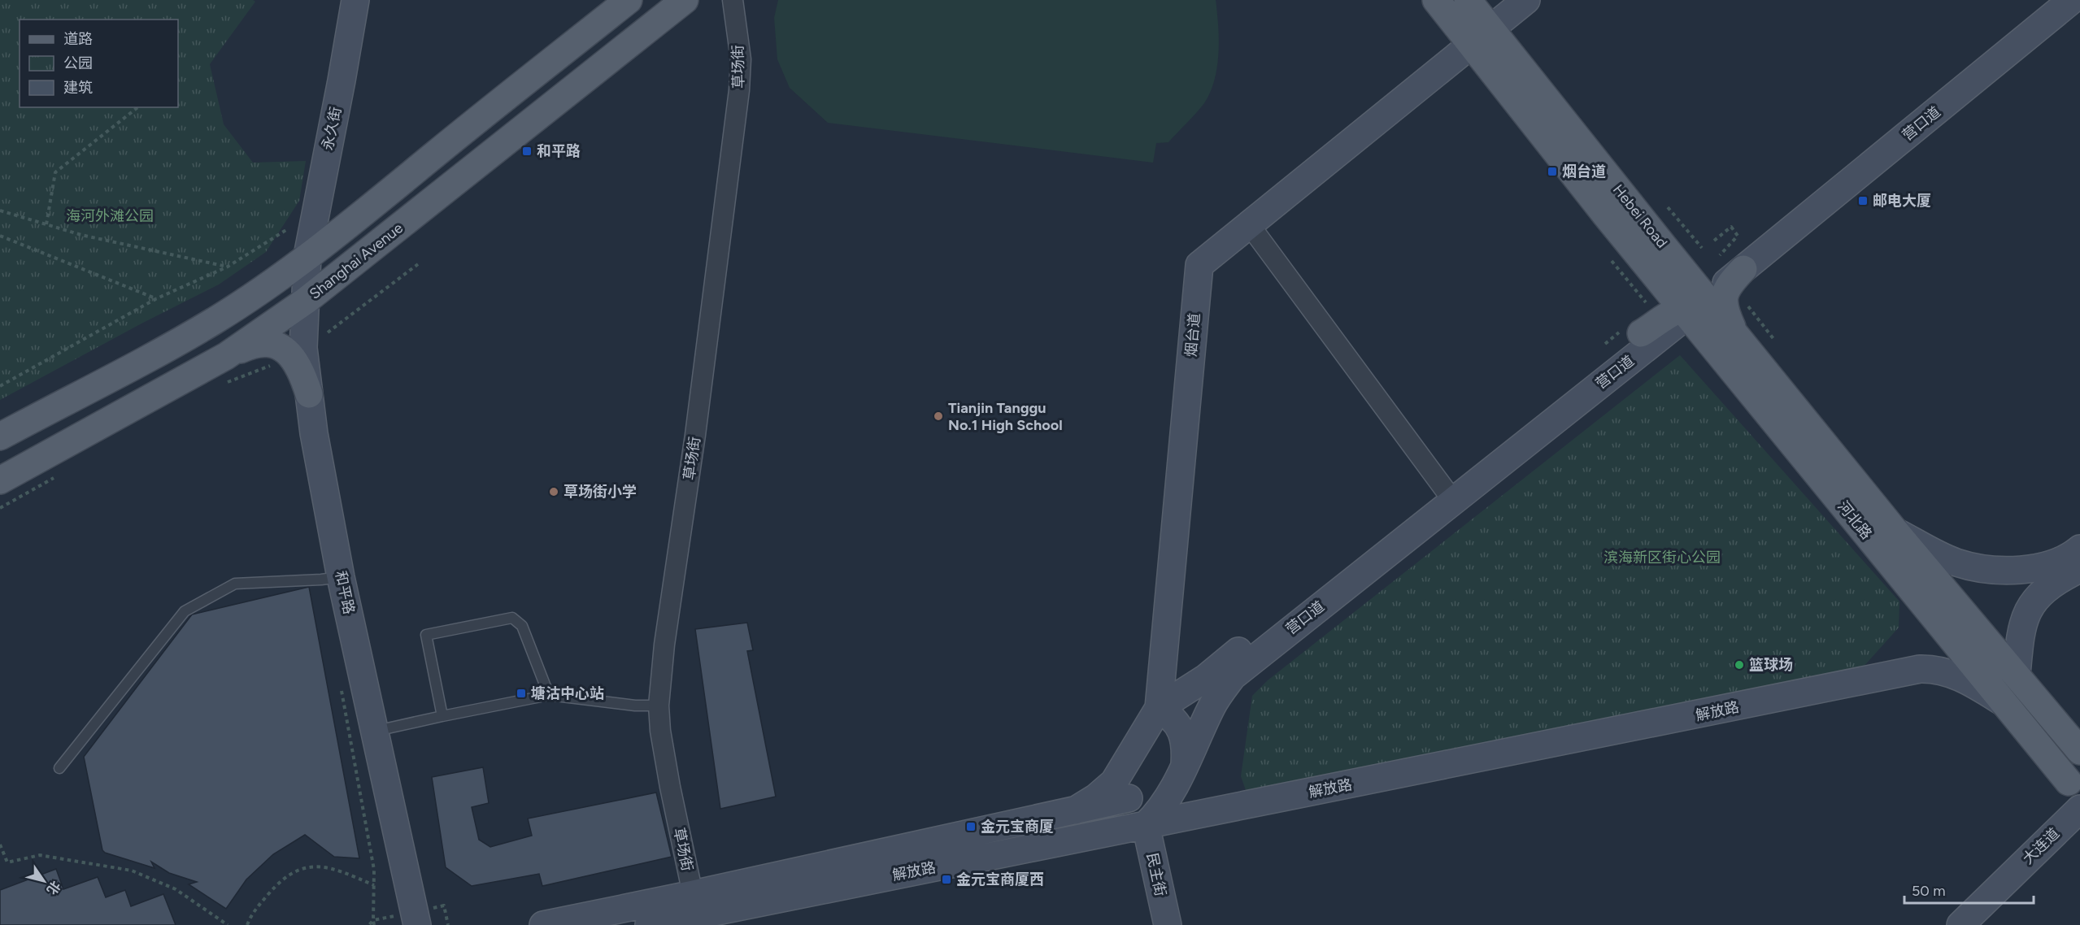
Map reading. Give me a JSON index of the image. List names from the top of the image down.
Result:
{
  "streets": {
    "main road": ["Hebei Road", "Shanghai Avenue", "河北路"],
    "street": [
      "草场街",
      "营口道",
      "永久街",
      "烟台道",
      "和平路",
      "解放路",
      "大连道",
      "民主街"
    ]
  },
  "crossings": [
    ["草场街", "解放路"],
    ["营口道", "烟台道"],
    ["营口道", "解放路"],
    ["营口道", "民主街"],
    ["永久街", "和平路"],
    ["Hebei Road", "烟台道"],
    ["Shanghai Avenue", "和平路"],
    ["河北路", "解放路"],
    ["解放路", "民主街"]
  ],
  "parks": ["海河外滩公园", "滨海新区街心公园"],
  "places": {
    "transit": [
      "和平路",
      "烟台道",
      "邮电大厦",
      "塘沽中心站",
      "金元宝商厦",
      "金元宝商厦西"
    ],
    "other": ["Tianjin Tanggu No.1 High School", "草场街小学", "篮球场"]
  },
  "legend": ["道路", "公园", "建筑"],
  "scale_bar": "50 m",
  "north": "bottom right"
}
